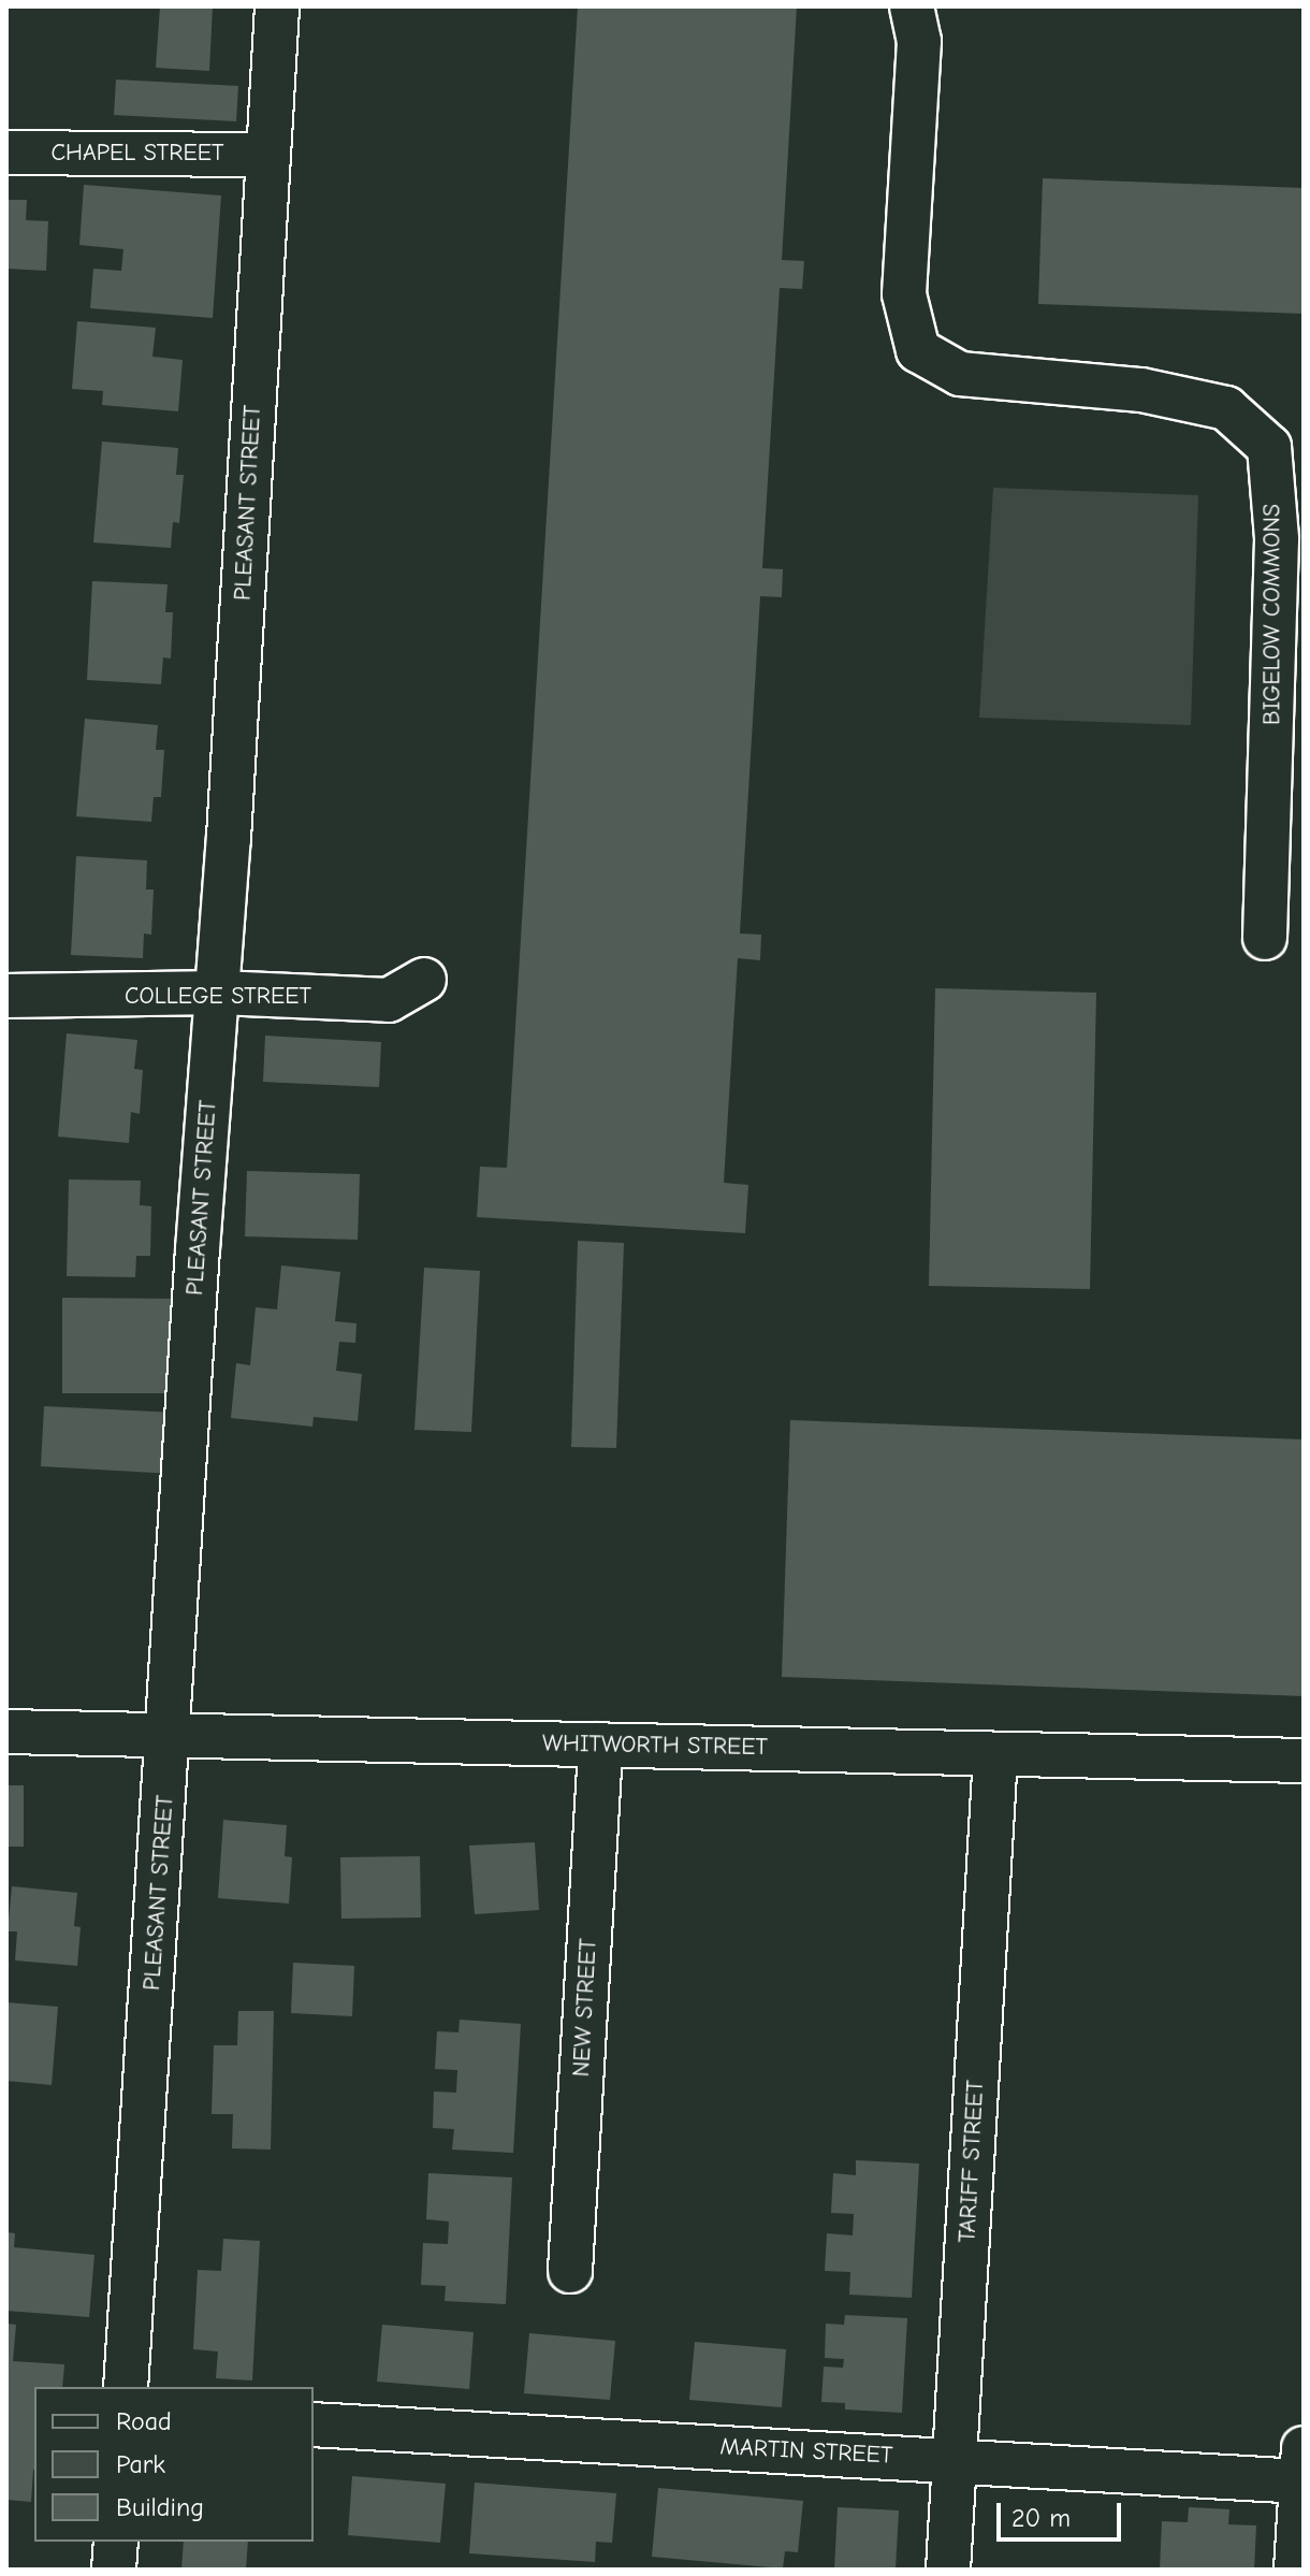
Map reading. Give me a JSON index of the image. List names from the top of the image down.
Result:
{
  "streets": {
    "street": [
      "CHAPEL STREET",
      "PLEASANT STREET",
      "BIGELOW COMMONS",
      "COLLEGE STREET",
      "WHITWORTH STREET",
      "NEW STREET",
      "TARIFF STREET",
      "MARTIN STREET"
    ]
  },
  "crossings": [
    ["CHAPEL STREET", "PLEASANT STREET"],
    ["PLEASANT STREET", "COLLEGE STREET"],
    ["PLEASANT STREET", "WHITWORTH STREET"],
    ["WHITWORTH STREET", "NEW STREET"],
    ["WHITWORTH STREET", "TARIFF STREET"],
    ["TARIFF STREET", "MARTIN STREET"]
  ],
  "legend": ["Road", "Park", "Building"],
  "scale_bar": "20 m"
}
